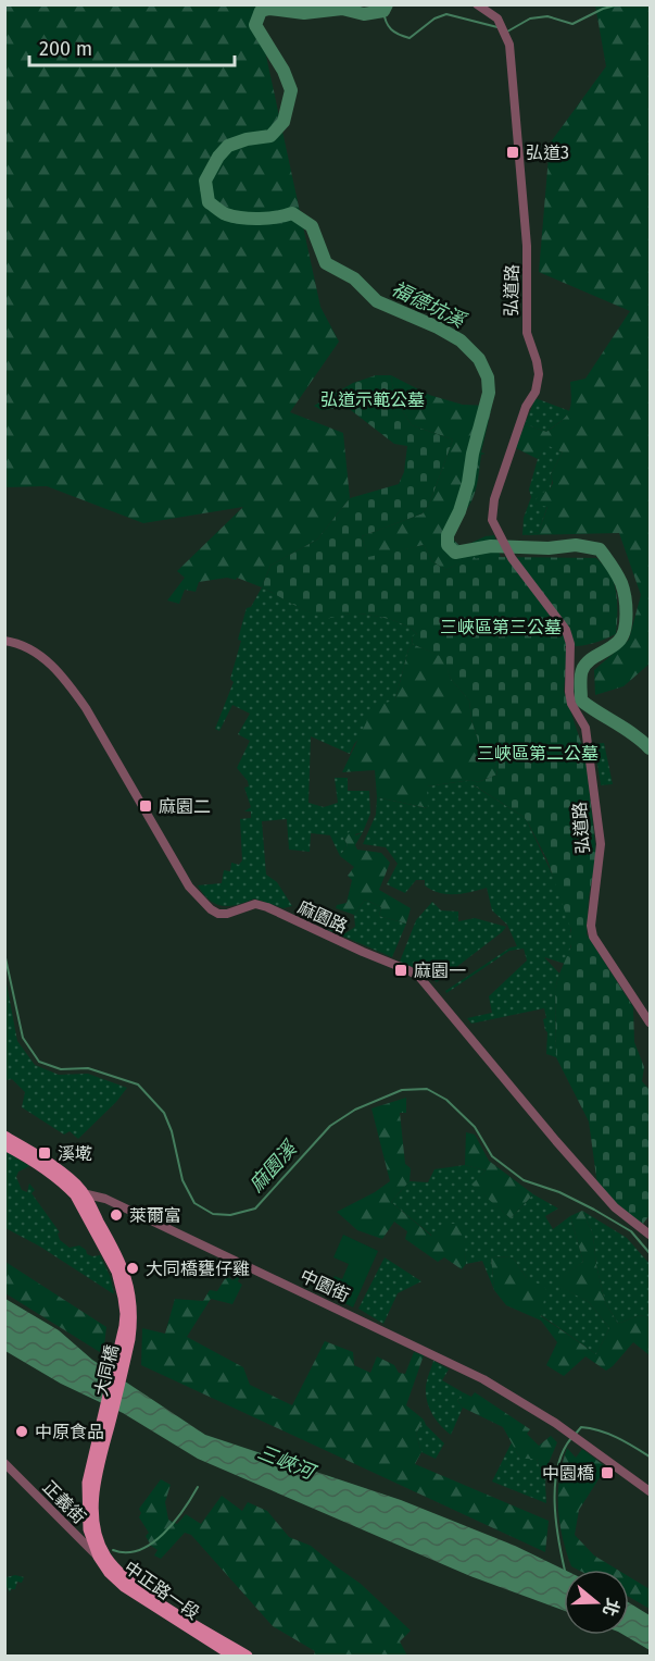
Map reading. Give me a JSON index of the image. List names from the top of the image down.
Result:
{
  "streets": {
    "main road": ["大同橋", "中正路一段"],
    "street": [
      "弘道路",
      "麻園路",
      "中園街",
      "正義街"
    ]
  },
  "crossings": [
    ["中園街", "大同橋"],
    ["大同橋", "中正路一段"],
    ["正義街", "中正路一段"]
  ],
  "water": ["福德坑溪", "麻園溪", "三峽河"],
  "parks": ["弘道示範公墓", "三峽區第三公墓", "三峽區第二公墓"],
  "places": {
    "transit": [
      "弘道3",
      "麻園二",
      "麻園一",
      "溪墘",
      "中園橋"
    ],
    "other": ["萊爾富", "大同橋甕仔雞", "中原食品"]
  },
  "scale_bar": "200 m",
  "north": "right"
}
